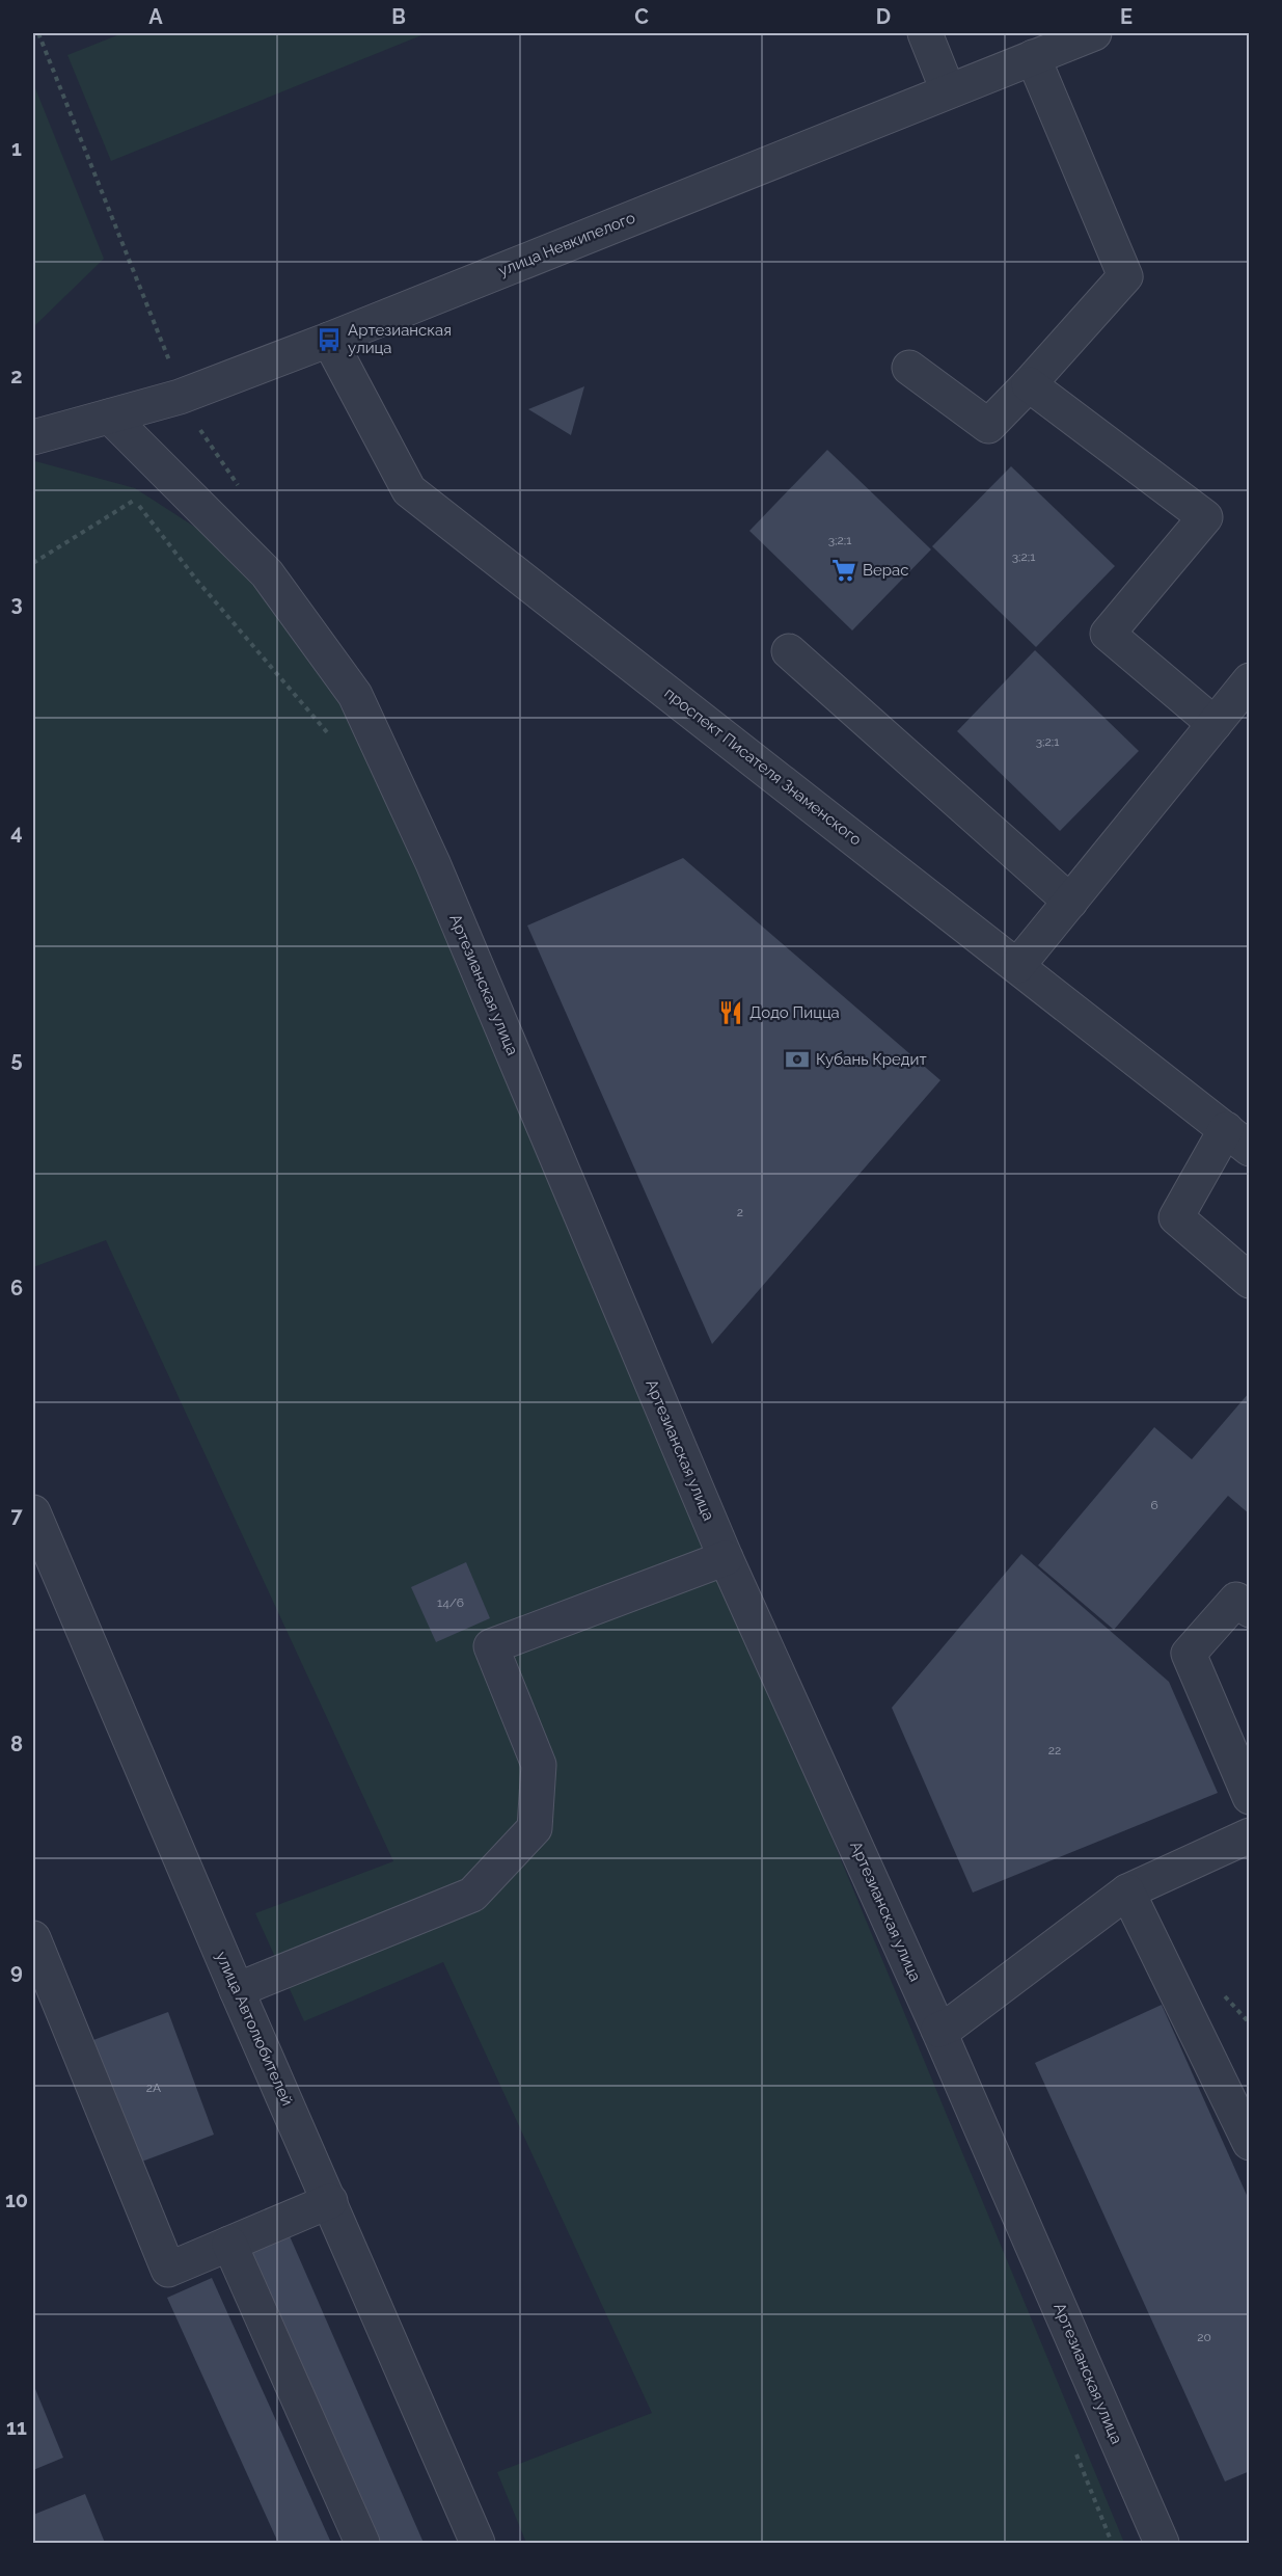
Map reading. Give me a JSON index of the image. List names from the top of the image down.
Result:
{
  "streets": {
    "street": [
      "улица Невкипелого",
      "проспект Писателя Знаменского",
      "Артезианская улица",
      "улица Автолюбителей"
    ]
  },
  "crossings": [
    ["улица Невкипелого", "проспект Писателя Знаменского"],
    ["улица Невкипелого", "Артезианская улица"]
  ],
  "places": {
    "bus stop": ["Артезианская улица"],
    "supermarket": ["Верас"],
    "restaurant": ["Додо Пицца"],
    "bank": ["Кубань Кредит"]
  },
  "house_numbers": [
    "3;2;1",
    "3;2;1",
    "3;2;1",
    "2",
    "6",
    "14/6",
    "22",
    "2А",
    "20"
  ],
  "grid": {
    "columns": [
      "A",
      "B",
      "C",
      "D",
      "E"
    ],
    "rows": [
      "1",
      "2",
      "3",
      "4",
      "5",
      "6",
      "7",
      "8",
      "9",
      "10",
      "11"
    ]
  }
}
